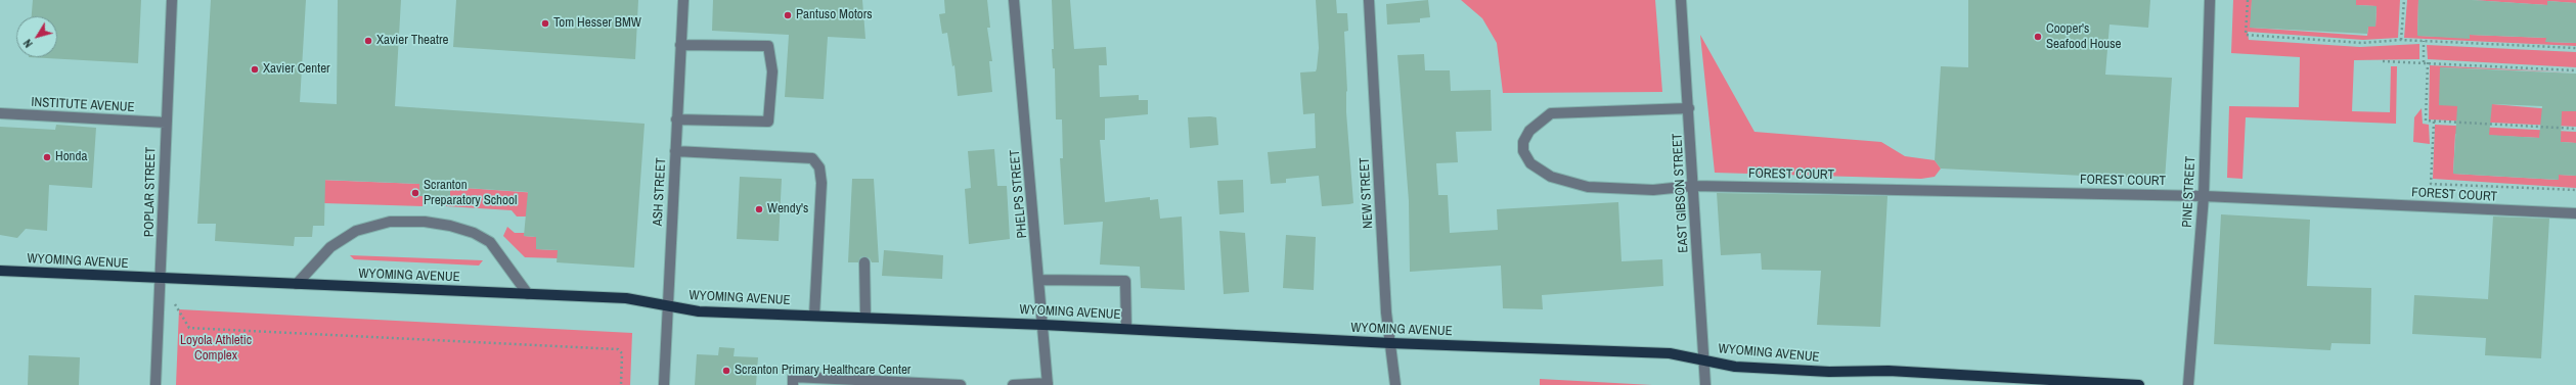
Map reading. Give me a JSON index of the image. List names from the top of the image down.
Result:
{
  "streets": {
    "main road": ["WYOMING AVENUE"],
    "street": [
      "INSTITUTE AVENUE",
      "FOREST COURT",
      "POPLAR STREET",
      "ASH STREET",
      "PINE STREET",
      "NEW STREET",
      "EAST GIBSON STREET",
      "PHELPS STREET"
    ]
  },
  "crossings": [
    ["INSTITUTE AVENUE", "POPLAR STREET"],
    ["FOREST COURT", "PINE STREET"],
    ["FOREST COURT", "EAST GIBSON STREET"],
    ["POPLAR STREET", "WYOMING AVENUE"],
    ["ASH STREET", "WYOMING AVENUE"],
    ["NEW STREET", "WYOMING AVENUE"],
    ["EAST GIBSON STREET", "WYOMING AVENUE"],
    ["PHELPS STREET", "WYOMING AVENUE"]
  ],
  "parks": ["Loyola Athletic Complex"],
  "places": [
    "Pantuso Motors",
    "Tom Hesser BMW",
    "Cooper's Seafood House",
    "Xavier Theatre",
    "Xavier Center",
    "Honda",
    "Scranton Preparatory School",
    "Wendy's",
    "Scranton Primary Healthcare Center"
  ],
  "north": "bottom left"
}
